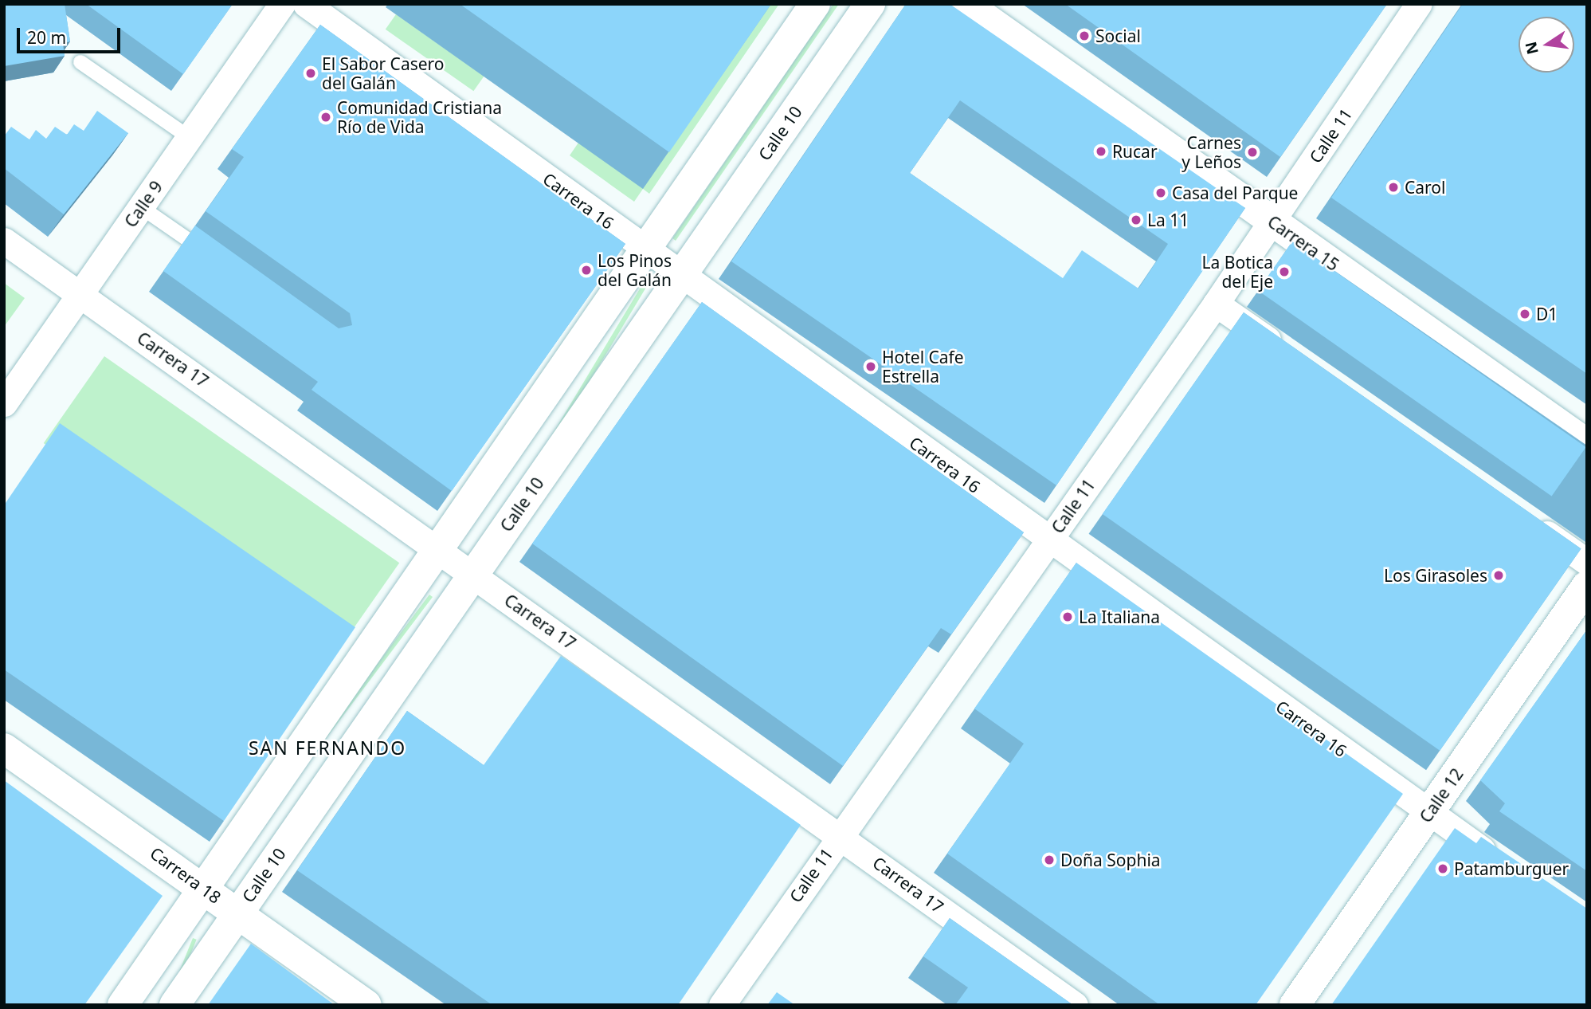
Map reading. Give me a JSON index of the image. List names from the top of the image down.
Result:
{
  "streets": {
    "street": [
      "Calle 10",
      "Calle 11",
      "Carrera 16",
      "Calle 9",
      "Carrera 15",
      "Carrera 17",
      "Calle 12",
      "Carrera 18"
    ]
  },
  "crossings": [
    ["Calle 10", "Carrera 16"],
    ["Calle 10", "Carrera 17"],
    ["Calle 10", "Carrera 18"],
    ["Calle 11", "Carrera 16"],
    ["Calle 11", "Carrera 15"],
    ["Calle 11", "Carrera 17"],
    ["Carrera 16", "Calle 12"],
    ["Calle 9", "Carrera 17"]
  ],
  "districts": ["SAN FERNANDO"],
  "places": [
    "Social",
    "El Sabor Casero del Galán",
    "Comunidad Cristiana Río de Vida",
    "Rucar",
    "Carnes y Leños",
    "Carol",
    "Casa del Parque",
    "La 11",
    "Los Pinos del Galán",
    "La Botica del Eje",
    "D1",
    "Hotel Cafe Estrella",
    "Los Girasoles",
    "La Italiana",
    "Doña Sophia",
    "Patamburguer"
  ],
  "scale_bar": "20 m",
  "north": "left"
}
